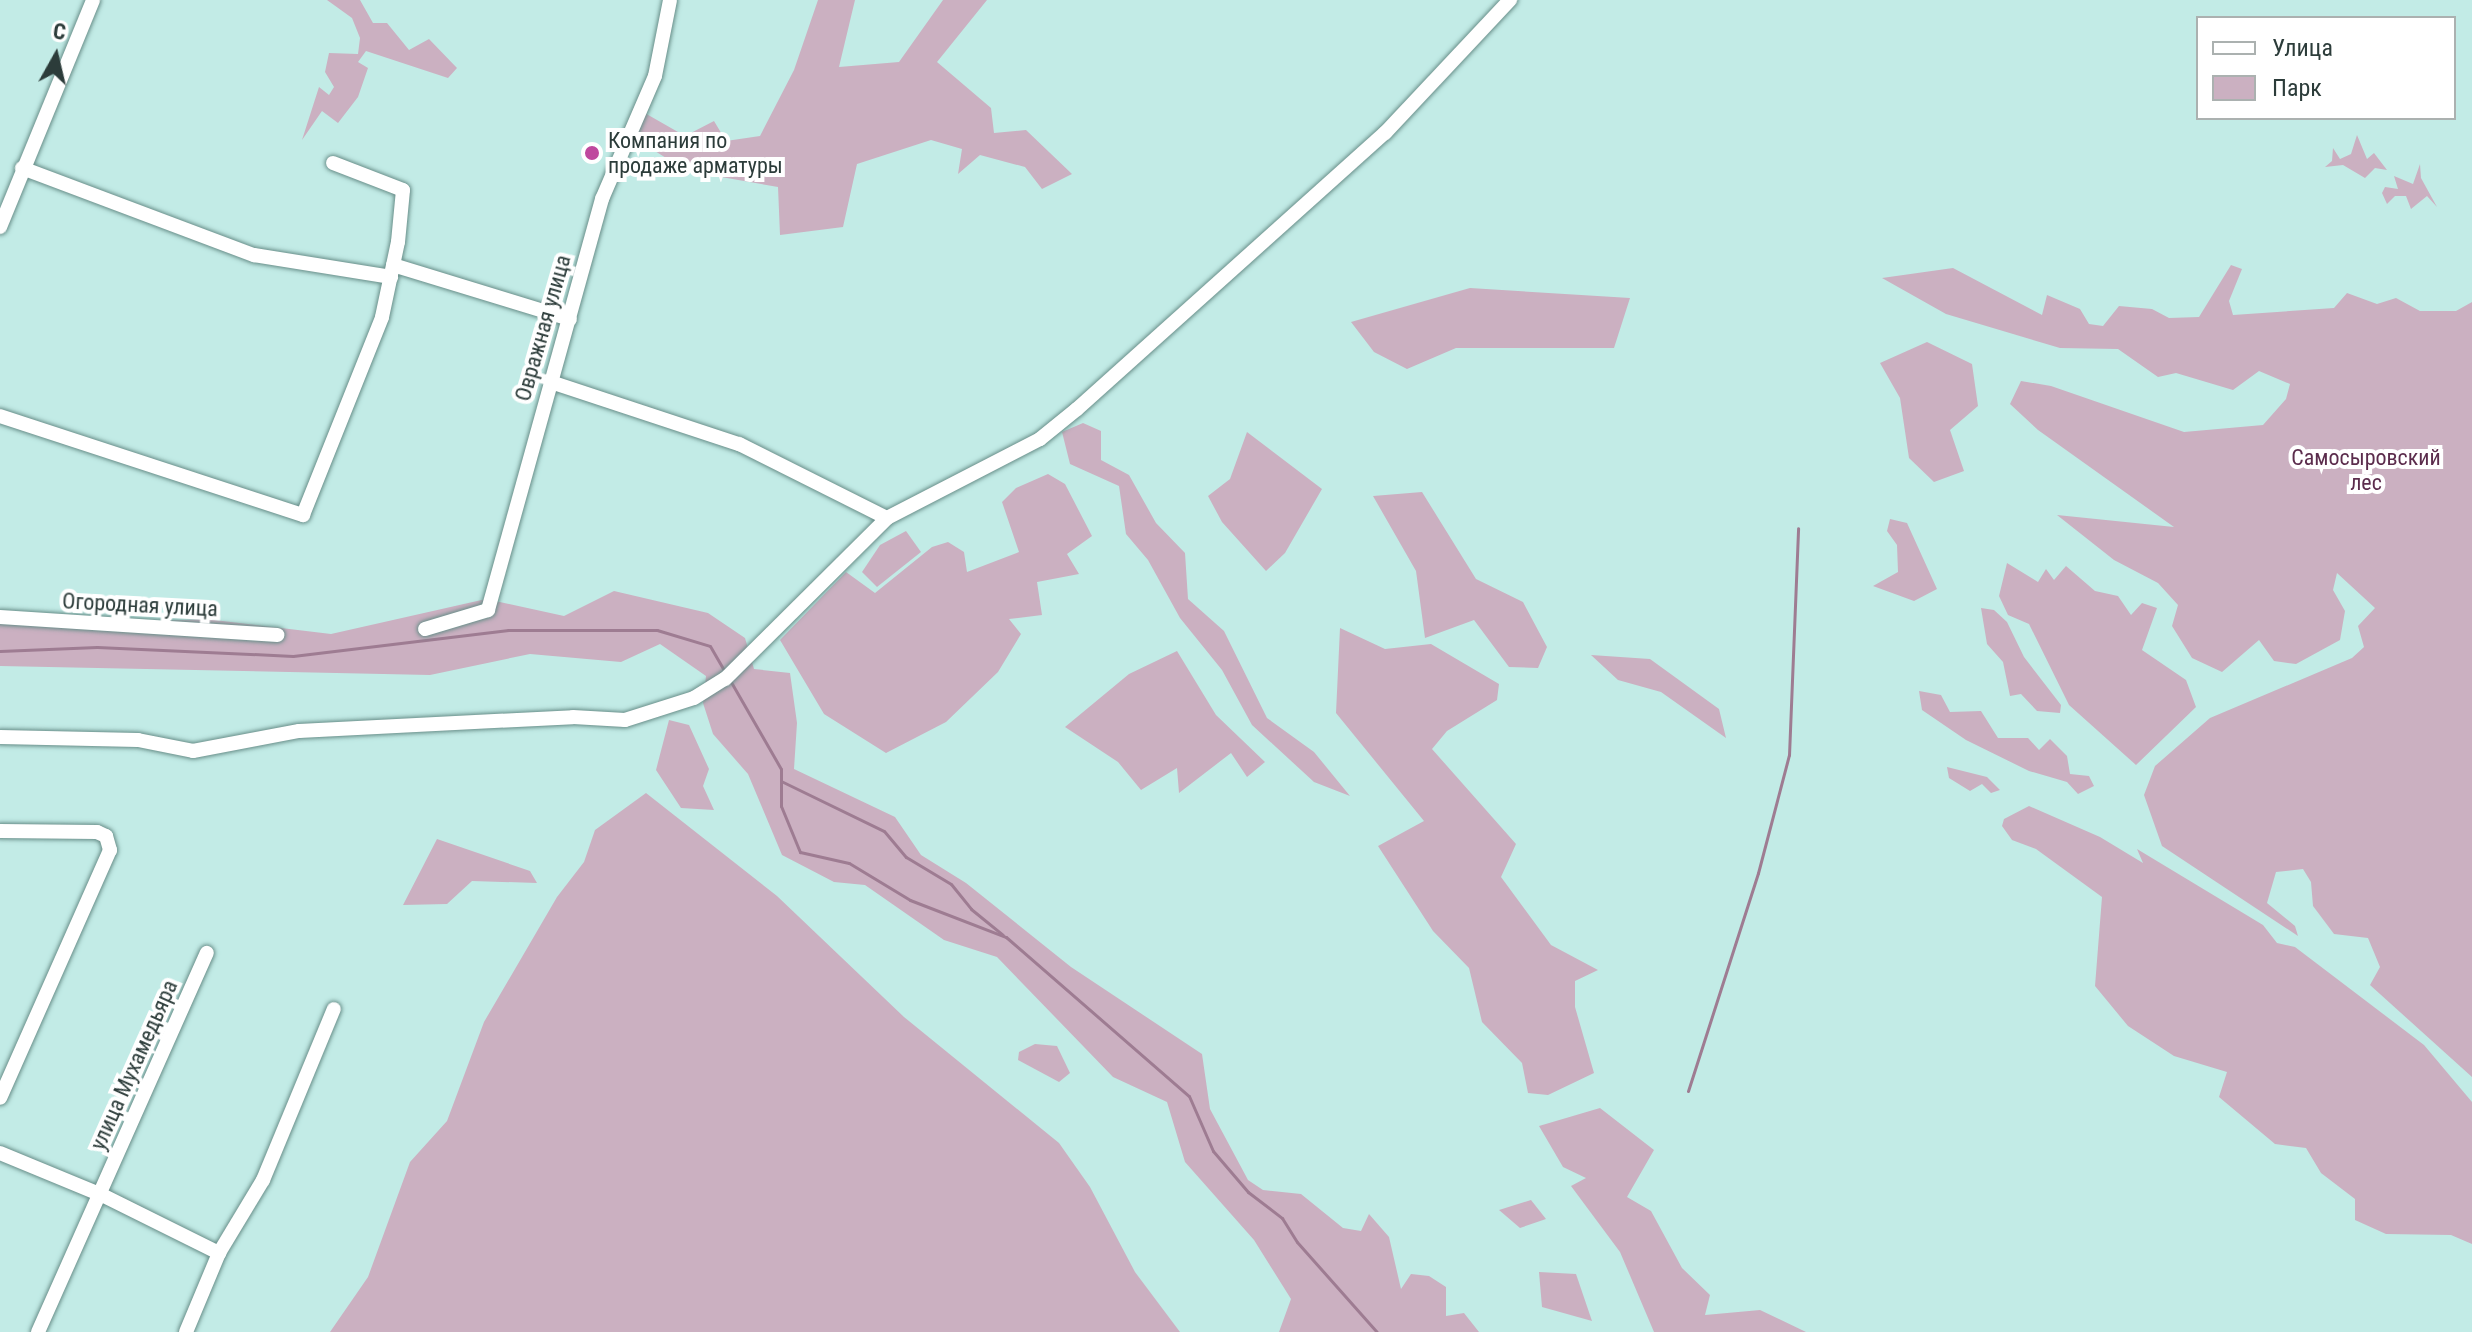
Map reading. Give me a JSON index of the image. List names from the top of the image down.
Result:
{
  "streets": {
    "street": ["Овражная улица", "Огородная улица", "улица Мухамедьяра"]
  },
  "parks": ["Самосыровский лес"],
  "places": ["Компания по продаже арматуры"],
  "legend": ["Улица", "Парк"],
  "north": "top"
}
